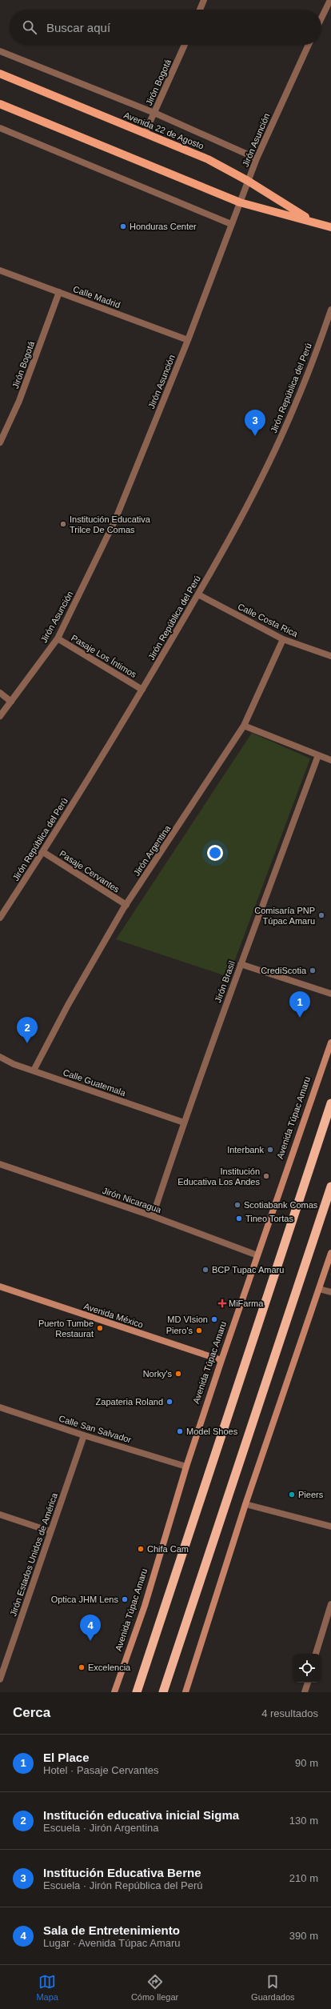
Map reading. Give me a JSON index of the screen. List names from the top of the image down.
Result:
{
  "streets": {
    "main road": ["Avenida 22 de Agosto", "Avenida Túpac Amaru", "Avenida México"],
    "street": [
      "Jirón Bogotá",
      "Jirón Asunción",
      "Calle Madrid",
      "Jirón República del Perú",
      "Calle Costa Rica",
      "Pasaje Los Íntimos",
      "Jirón Argentina",
      "Pasaje Cervantes",
      "Jirón Brasil",
      "Calle Guatemala",
      "Jirón Nicaragua",
      "Calle San Salvador",
      "Jirón Estados Unidos de América"
    ]
  },
  "crossings": [
    ["Jirón Bogotá", "Avenida 22 de Agosto"],
    ["Jirón Bogotá", "Calle Madrid"],
    ["Avenida 22 de Agosto", "Jirón Asunción"],
    ["Jirón Asunción", "Calle Madrid"],
    ["Jirón Asunción", "Pasaje Los Íntimos"],
    ["Jirón República del Perú", "Calle Costa Rica"],
    ["Jirón República del Perú", "Pasaje Los Íntimos"],
    ["Jirón República del Perú", "Pasaje Cervantes"],
    ["Calle Costa Rica", "Jirón Argentina"],
    ["Jirón Argentina", "Pasaje Cervantes"],
    ["Jirón Argentina", "Calle Guatemala"],
    ["Jirón Brasil", "Calle Guatemala"],
    ["Jirón Brasil", "Jirón Nicaragua"],
    ["Avenida Túpac Amaru", "Jirón Nicaragua"],
    ["Avenida Túpac Amaru", "Avenida México"],
    ["Avenida Túpac Amaru", "Calle San Salvador"],
    ["Calle San Salvador", "Jirón Estados Unidos de América"]
  ],
  "places": {
    "other": [
      "Honduras Center",
      "Institución Educativa Trilce De Comas",
      "Comisaría PNP Túpac Amaru",
      "CrediScotia",
      "Interbank",
      "Institución Educativa Los Andes",
      "Scotiabank Comas",
      "Tineo Tortas",
      "BCP Tupac Amaru",
      "MD VIsion",
      "Puerto Tumbe Restaurat",
      "Piero's",
      "Norky's",
      "Zapateria Roland",
      "Model Shoes",
      "Pieers",
      "Chifa Cam",
      "Optica JHM Lens",
      "Excelencia"
    ],
    "health": ["MiFarma"]
  },
  "page": {
    "search": "Buscar aquí",
    "pins": [
      "3",
      "1",
      "2",
      "4"
    ],
    "heading": ["Cerca", "4 resultados"],
    "list": [
      {
        "mark": "1",
        "name": "El Place",
        "note": "Hotel · Pasaje Cervantes",
        "value": "90 m"
      },
      {
        "mark": "2",
        "name": "Institución educativa inicial Sigma",
        "note": "Escuela · Jirón Argentina",
        "value": "130 m"
      },
      {
        "mark": "3",
        "name": "Institución Educativa Berne",
        "note": "Escuela · Jirón República del Perú",
        "value": "210 m"
      },
      {
        "mark": "4",
        "name": "Sala de Entretenimiento",
        "note": "Lugar · Avenida Túpac Amaru",
        "value": "390 m"
      }
    ],
    "nav": ["Mapa", "Cómo llegar", "Guardados"]
  }
}
